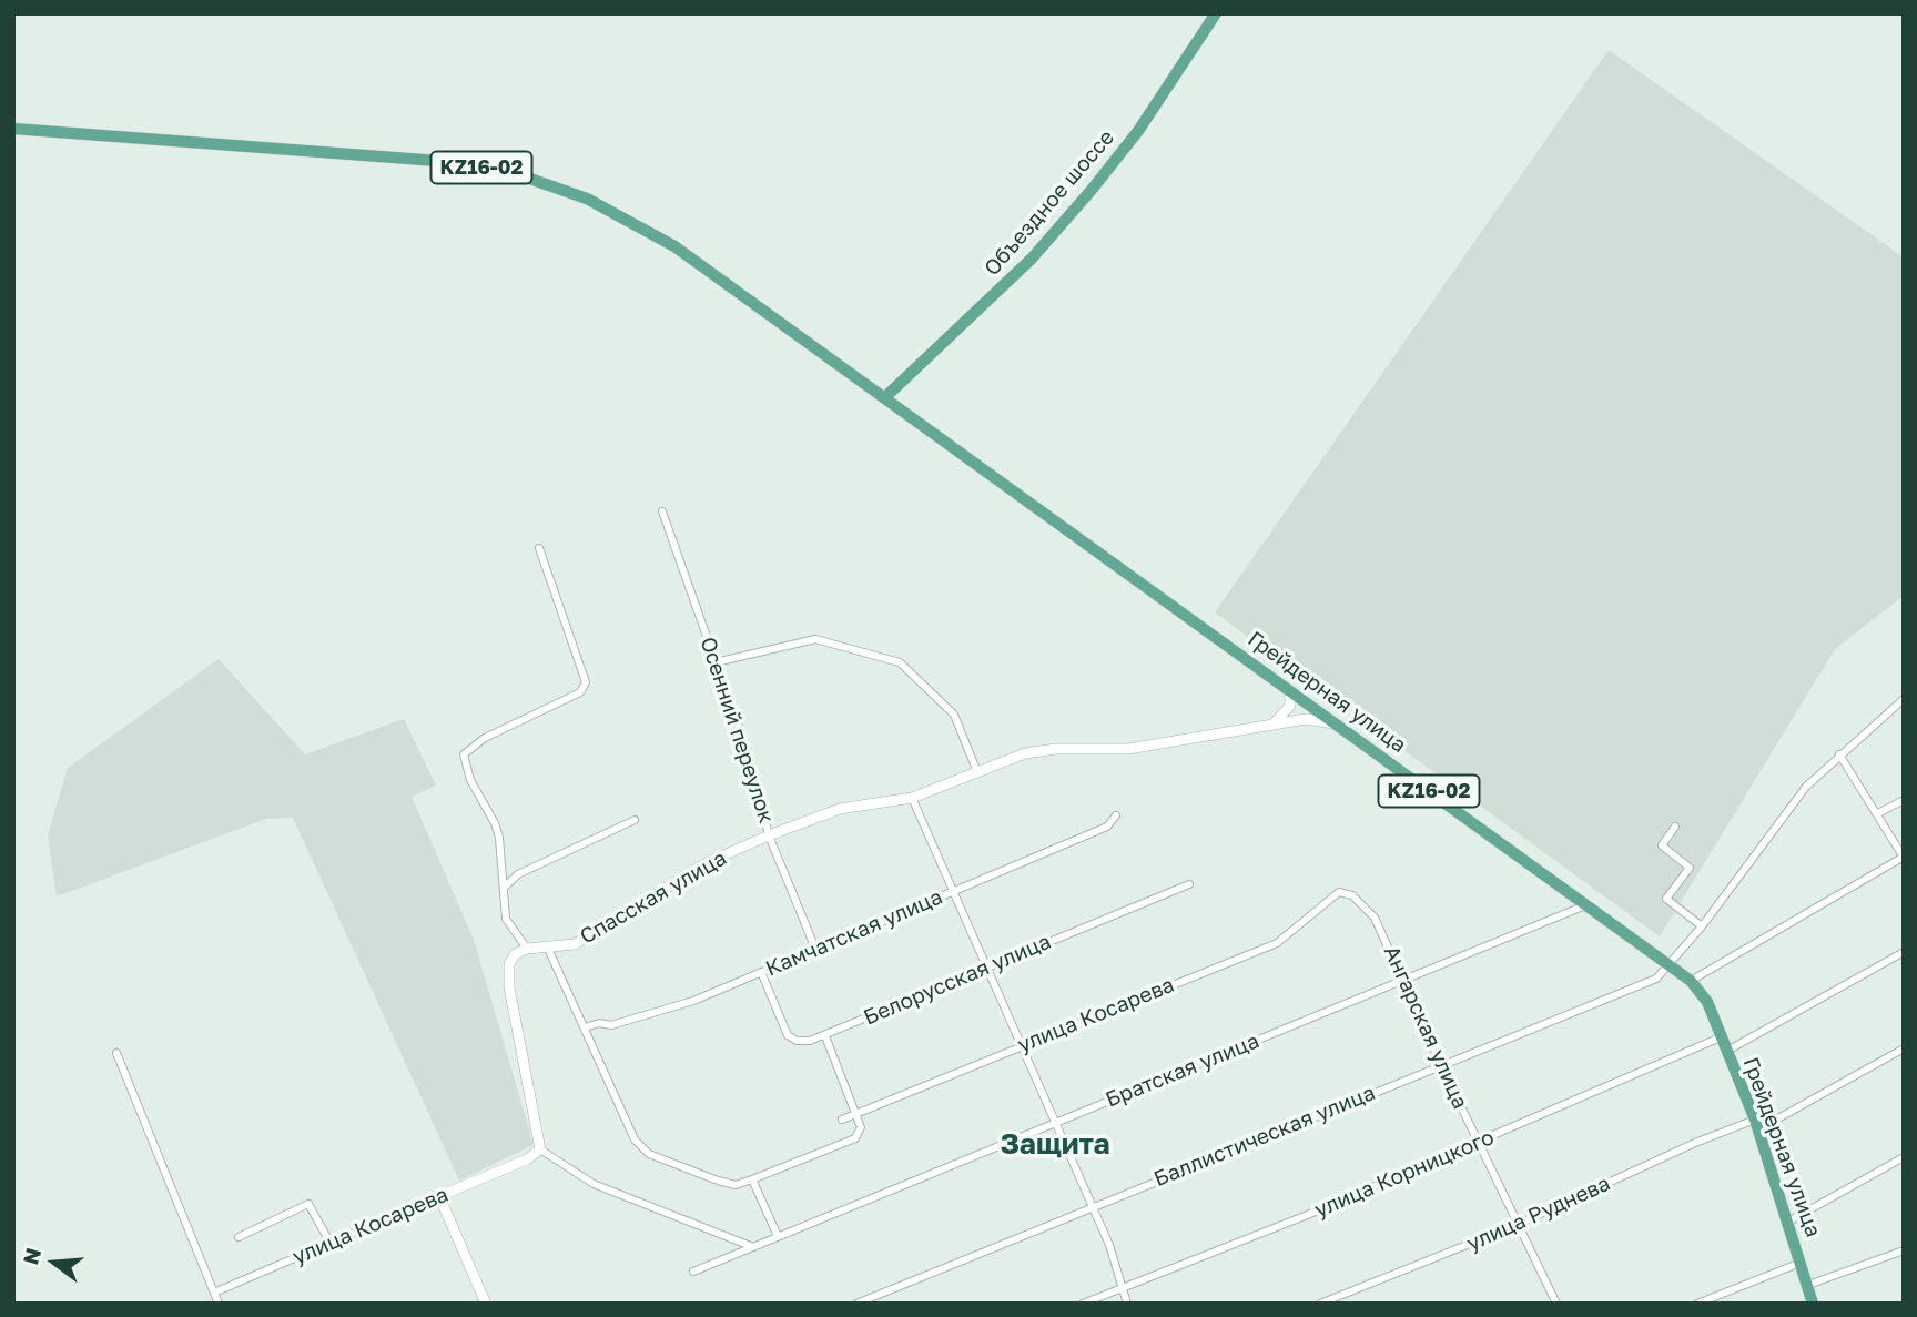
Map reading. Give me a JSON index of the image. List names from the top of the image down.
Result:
{
  "streets": {
    "main road": ["KZ16-02", "Объездное шоссе", "Грейдерная улица"],
    "street": [
      "Осенний переулок",
      "Спасская улица",
      "Камчатская улица",
      "Белорусская улица",
      "улица Косарева",
      "Ангарская улица",
      "Братская улица",
      "Баллистическая улица",
      "улица Корницкого",
      "улица Руднева"
    ]
  },
  "crossings": [
    ["KZ16-02", "Объездное шоссе"],
    ["KZ16-02", "Грейдерная улица"],
    ["Объездное шоссе", "Грейдерная улица"],
    ["Грейдерная улица", "Спасская улица"],
    ["Грейдерная улица", "Братская улица"],
    ["Грейдерная улица", "Баллистическая улица"],
    ["Грейдерная улица", "улица Корницкого"],
    ["Грейдерная улица", "улица Руднева"],
    ["Осенний переулок", "Спасская улица"],
    ["Осенний переулок", "Камчатская улица"],
    ["Камчатская улица", "Белорусская улица"],
    ["улица Косарева", "Ангарская улица"],
    ["Ангарская улица", "Братская улица"],
    ["Ангарская улица", "Баллистическая улица"],
    ["Ангарская улица", "улица Корницкого"],
    ["Ангарская улица", "улица Руднева"]
  ],
  "districts": ["Защита"],
  "north": "left"
}
